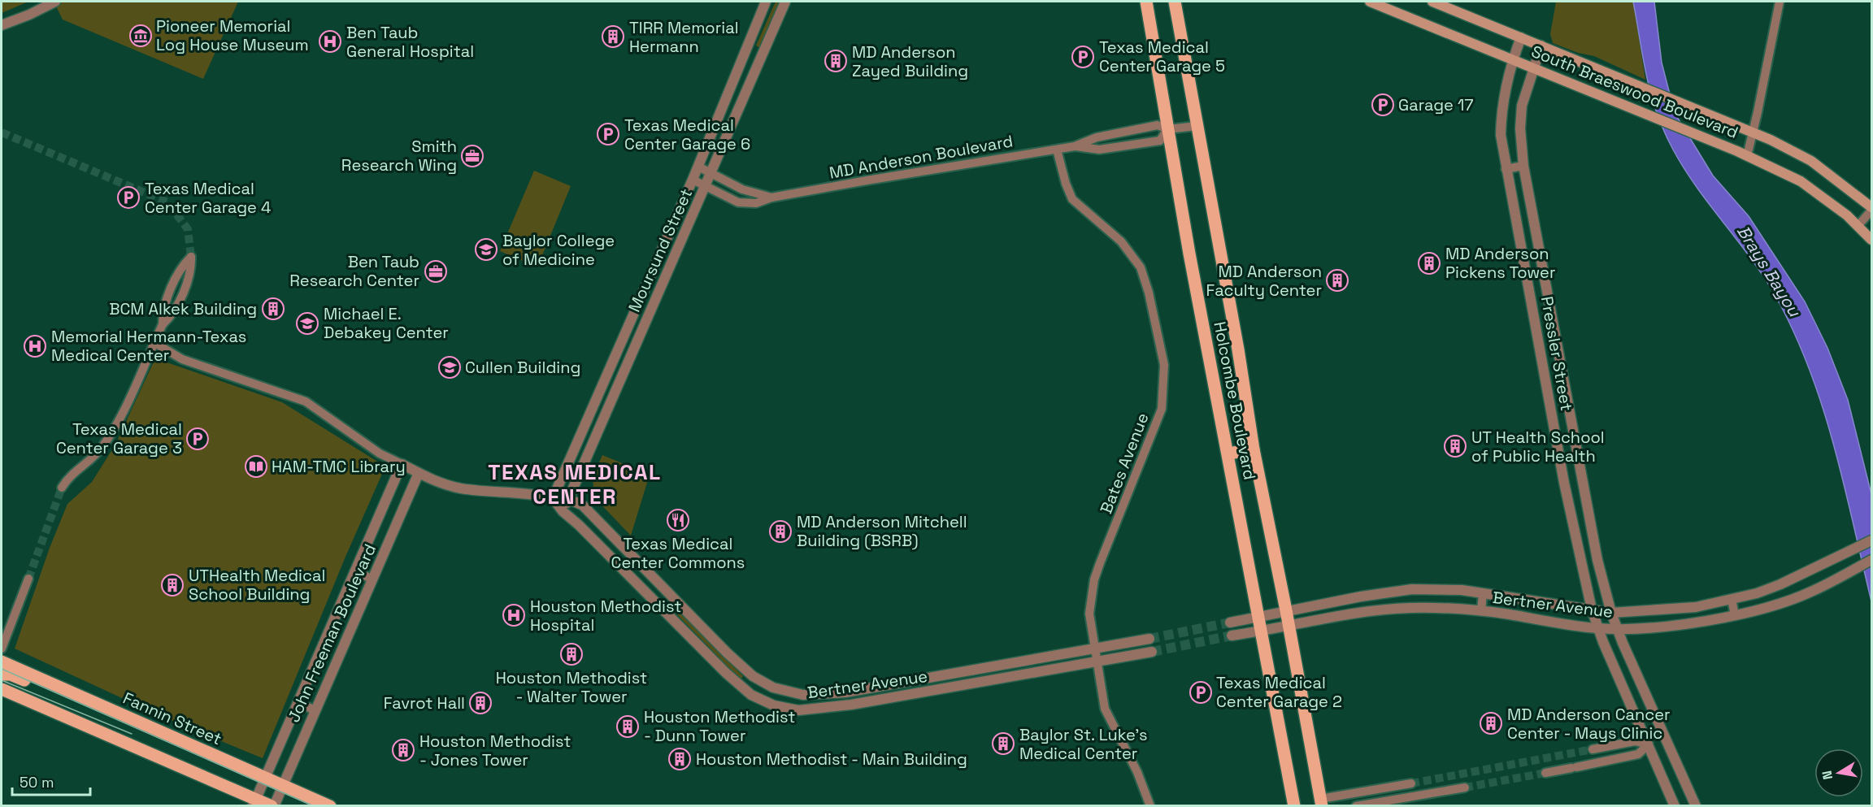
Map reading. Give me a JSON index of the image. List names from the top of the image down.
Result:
{
  "streets": {
    "main road": ["South Braeswood Boulevard", "Holcombe Boulevard", "Fannin Street"],
    "street": [
      "MD Anderson Boulevard",
      "Moursund Street",
      "Pressler Street",
      "Bates Avenue",
      "Bertner Avenue",
      "John Freeman Boulevard"
    ]
  },
  "crossings": [
    ["South Braeswood Boulevard", "Pressler Street"],
    ["MD Anderson Boulevard", "Moursund Street"],
    ["MD Anderson Boulevard", "Holcombe Boulevard"],
    ["MD Anderson Boulevard", "Bates Avenue"],
    ["Moursund Street", "Bertner Avenue"],
    ["Pressler Street", "Bertner Avenue"],
    ["Holcombe Boulevard", "Bertner Avenue"],
    ["Bates Avenue", "Bertner Avenue"],
    ["John Freeman Boulevard", "Fannin Street"]
  ],
  "districts": ["TEXAS MEDICAL CENTER"],
  "water": ["Brays Bayou"],
  "places": {
    "museum": ["Pioneer Memorial Log House Museum"],
    "building": [
      "TIRR Memorial Hermann",
      "MD Anderson Zayed Building",
      "MD Anderson Pickens Tower",
      "MD Anderson Faculty Center",
      "BCM Alkek Building",
      "UT Health School of Public Health",
      "MD Anderson Mitchell Building (BSRB)",
      "UTHealth Medical School Building",
      "Houston Methodist - Walter Tower",
      "Favrot Hall",
      "MD Anderson Cancer Center - Mays Clinic",
      "Houston Methodist - Dunn Tower",
      "Baylor St. Luke's Medical Center",
      "Houston Methodist - Jones Tower",
      "Houston Methodist - Main Building"
    ],
    "hospital": ["Ben Taub General Hospital", "Memorial Hermann-Texas Medical Center", "Houston Methodist Hospital"],
    "parking": [
      "Texas Medical Center Garage 5",
      "Garage 17",
      "Texas Medical Center Garage 6",
      "Texas Medical Center Garage 4",
      "Texas Medical Center Garage 3",
      "Texas Medical Center Garage 2"
    ],
    "office": ["Smith Research Wing", "Ben Taub Research Center"],
    "school or university": ["Baylor College of Medicine", "Michael E. Debakey Center", "Cullen Building"],
    "library": ["HAM-TMC Library"],
    "restaurant": ["Texas Medical Center Commons"]
  },
  "scale_bar": "50 m",
  "north": "left"
}
